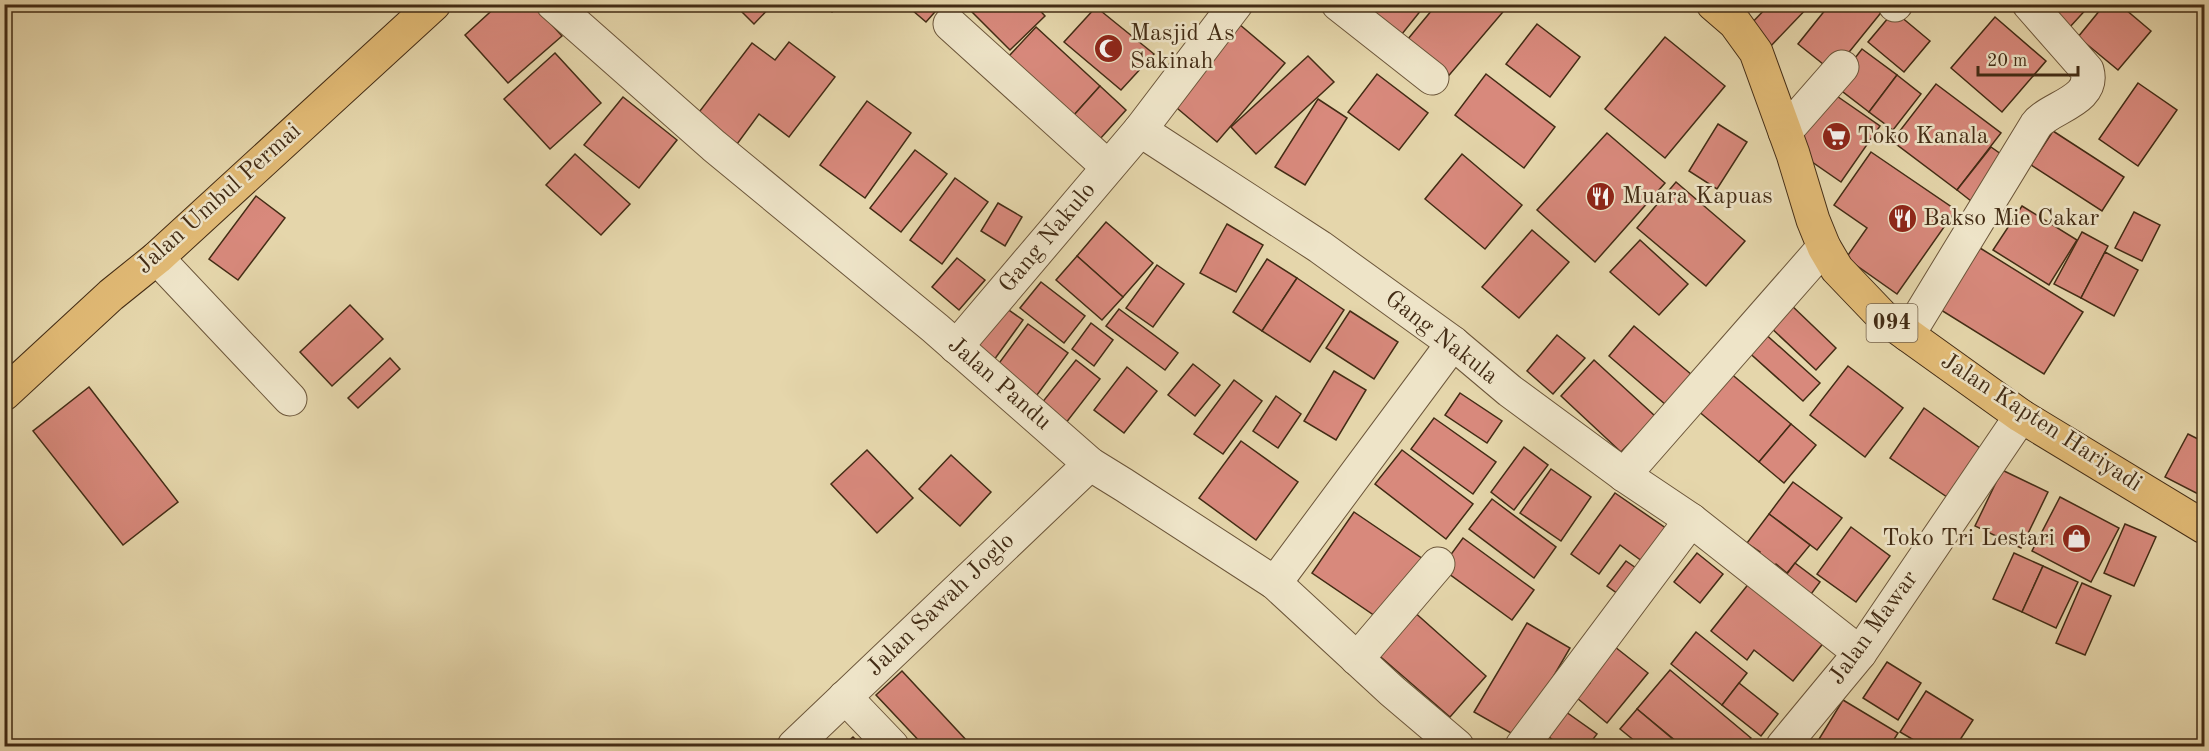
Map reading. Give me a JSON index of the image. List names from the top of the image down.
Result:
{
  "streets": {
    "main road": ["Jalan Umbul Permai", "094", "Jalan Kapten Hariyadi"],
    "street": [
      "Gang Nakulo",
      "Gang Nakula",
      "Jalan Pandu",
      "Jalan Sawah Joglo",
      "Jalan Mawar"
    ]
  },
  "crossings": [
    ["Gang Nakulo", "Gang Nakula"],
    ["Gang Nakulo", "Jalan Pandu"],
    ["Gang Nakula", "Jalan Mawar"],
    ["Jalan Pandu", "Jalan Sawah Joglo"],
    ["Jalan Kapten Hariyadi", "Jalan Mawar"]
  ],
  "places": {
    "mosque": ["Masjid As Sakinah"],
    "supermarket": ["Toko Kanala"],
    "restaurant": ["Muara Kapuas", "Bakso Mie Cakar"],
    "shop": ["Toko Tri Lestari"]
  },
  "scale_bar": "20 m"
}
